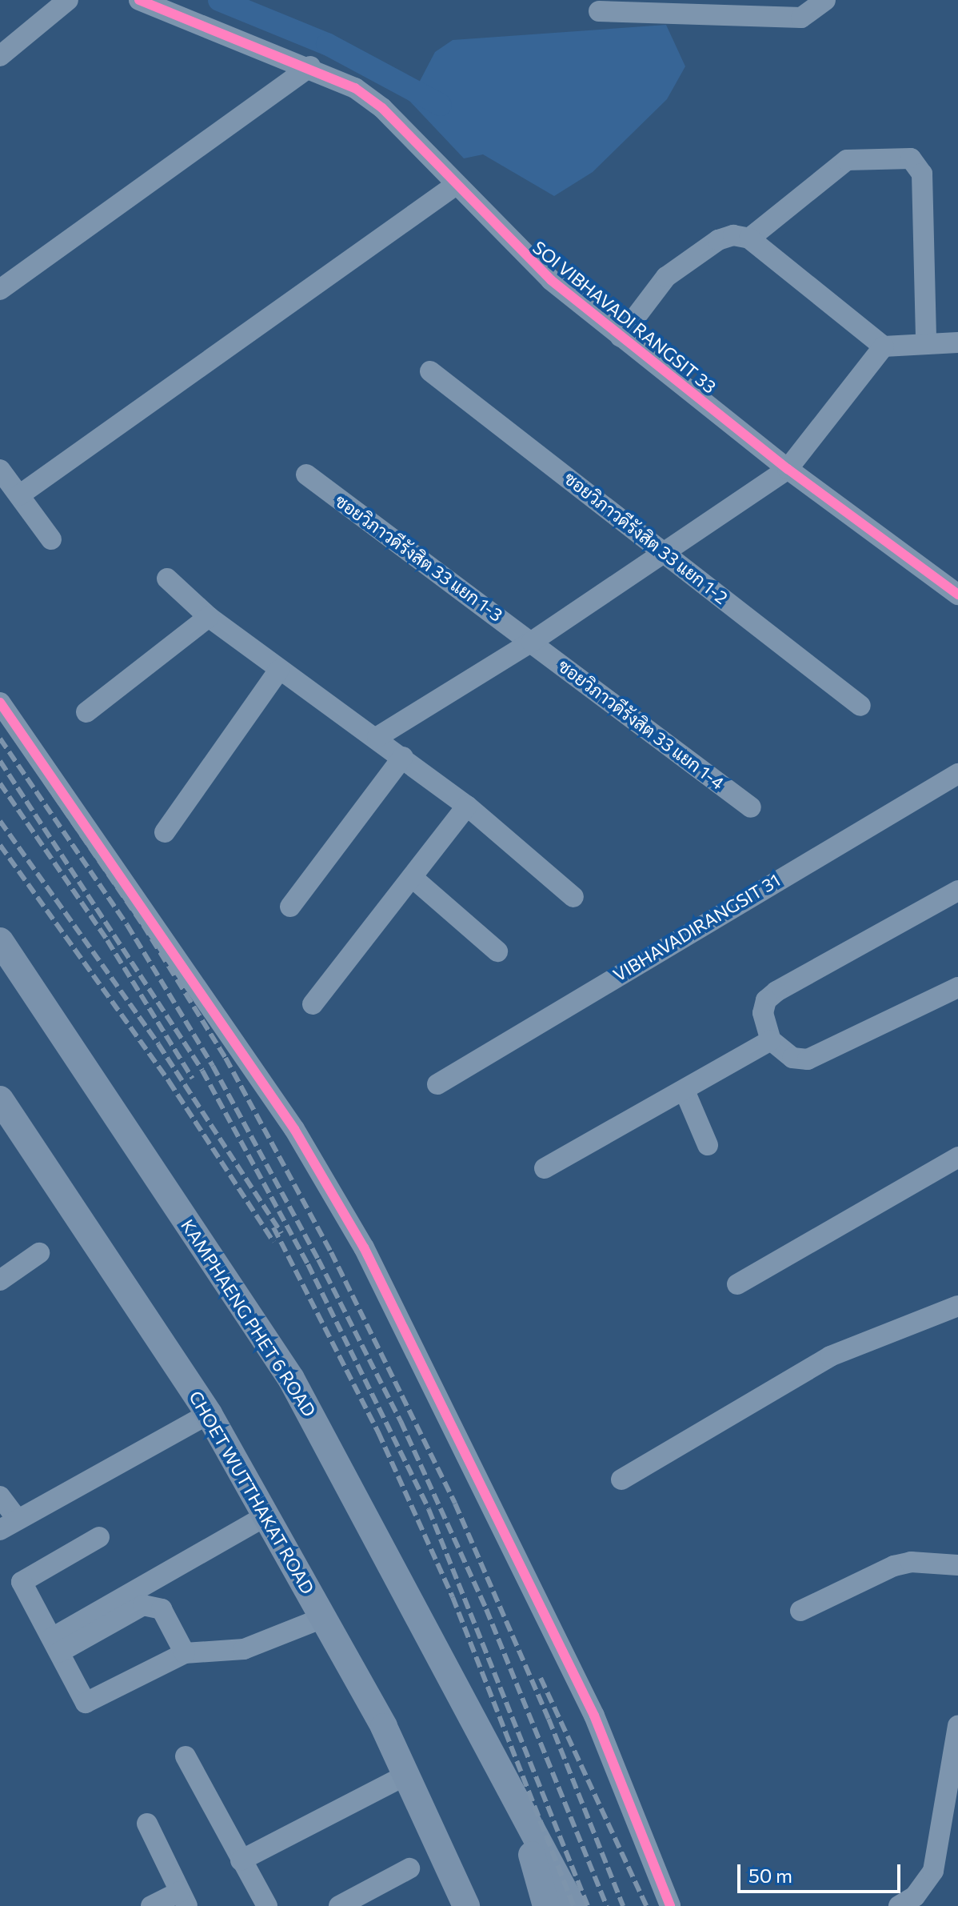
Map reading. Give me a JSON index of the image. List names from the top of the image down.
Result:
{
  "streets": {
    "main road": ["KAMPHAENG PHET 6 ROAD", "CHOET WUTTHAKAT ROAD"],
    "street": [
      "SOI VIBHAVADI RANGSIT 33",
      "ซอยวิภาวดีรังสิต 33 แยก 1-2",
      "ซอยวิภาวดีรังสิต 33 แยก 1-3",
      "ซอยวิภาวดีรังสิต 33 แยก 1-4",
      "VIBHAVADIRANGSIT 31"
    ]
  },
  "crossings": [
    ["ซอยวิภาวดีรังสิต 33 แยก 1-3", "ซอยวิภาวดีรังสิต 33 แยก 1-4"]
  ],
  "scale_bar": "50 m"
}
